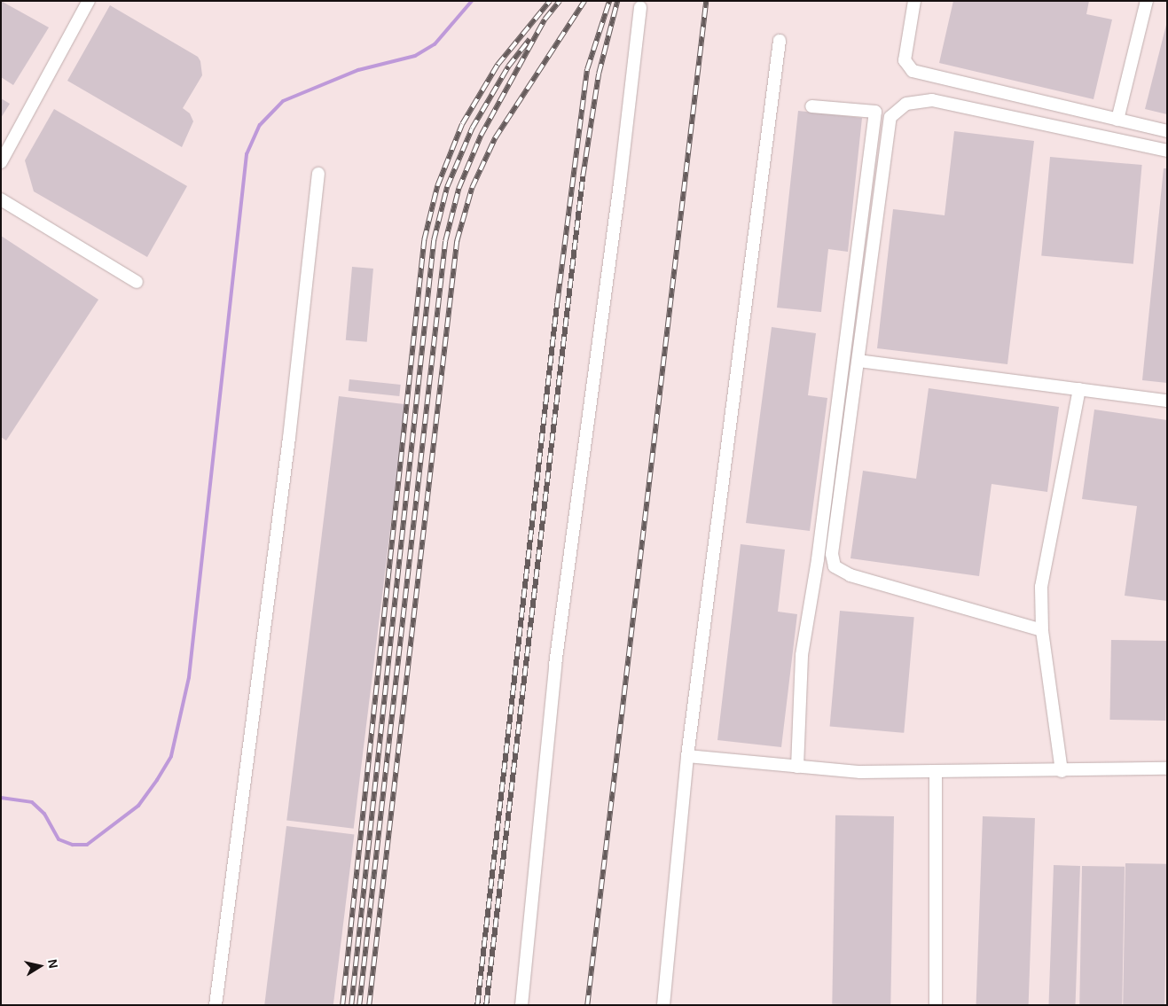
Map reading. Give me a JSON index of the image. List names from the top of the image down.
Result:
{
  "north": "right"
}
